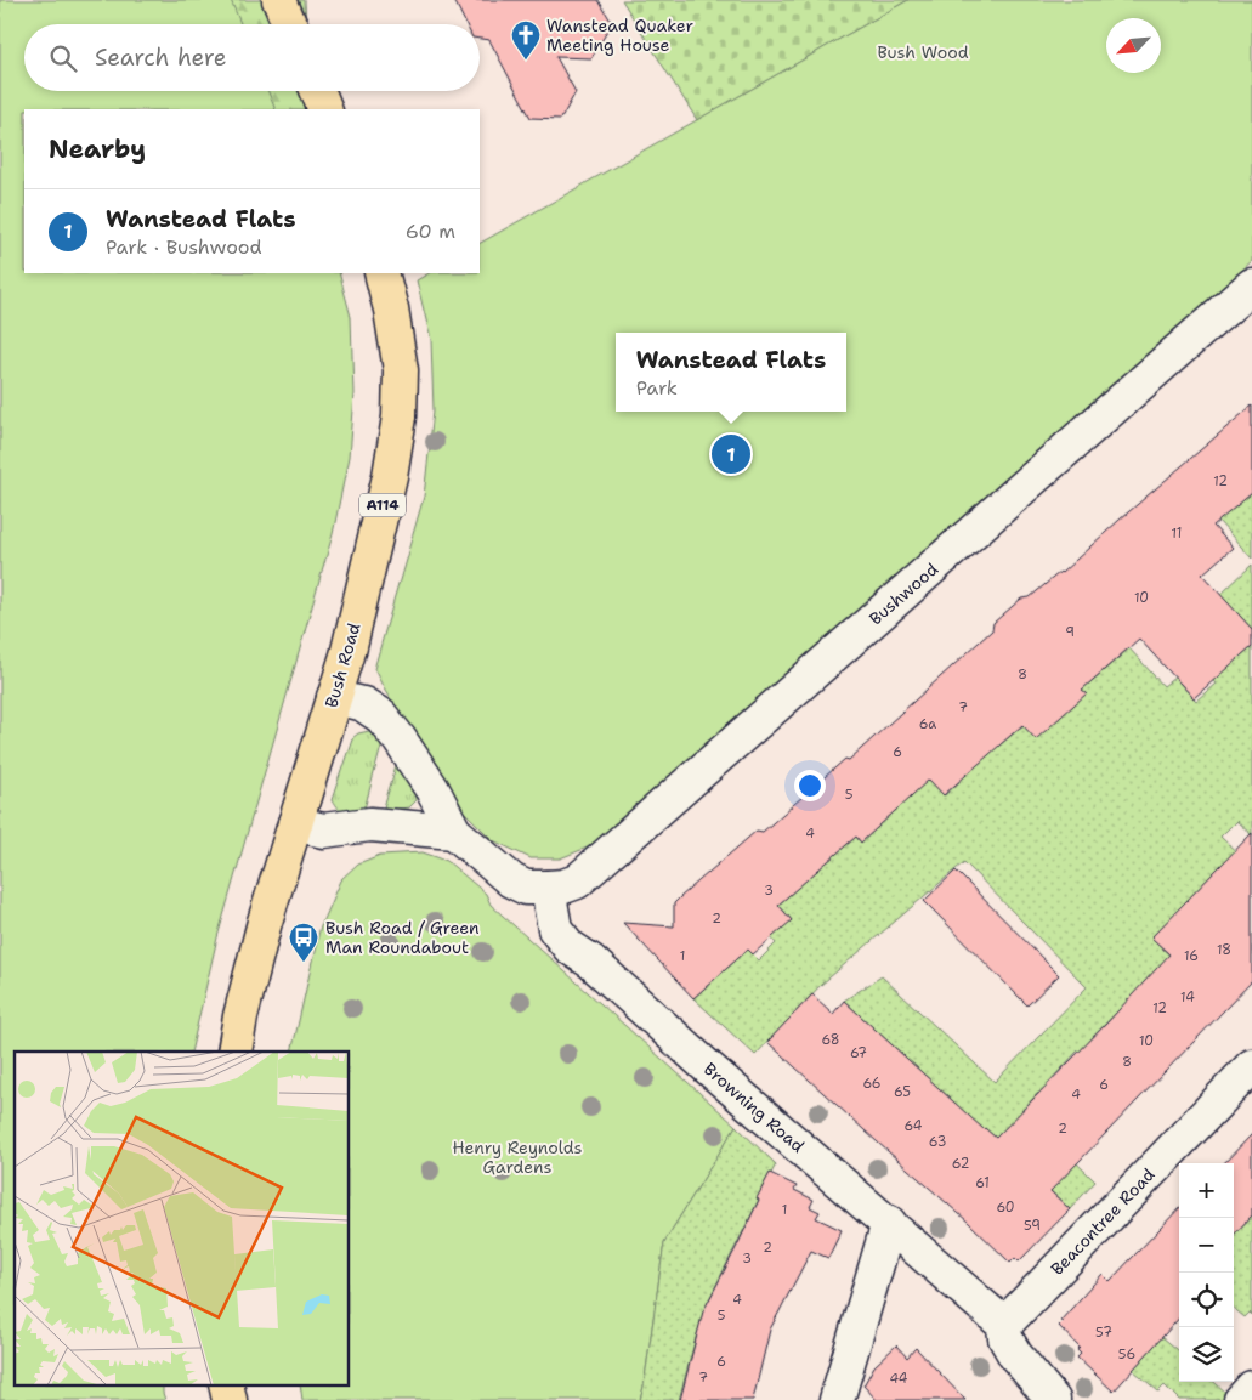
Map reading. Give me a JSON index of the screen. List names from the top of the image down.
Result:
{
  "streets": {
    "main road": ["A114", "Bush Road"],
    "street": ["Bushwood", "Browning Road", "Beacontree Road"]
  },
  "crossings": [
    ["Bushwood", "Browning Road"],
    ["Browning Road", "Beacontree Road"]
  ],
  "parks": ["Bush Wood", "Henry Reynolds Gardens"],
  "places": {
    "church": ["Wanstead Quaker Meeting House"],
    "bus stop": ["Bush Road / Green Man Roundabout"]
  },
  "house_numbers": [
    "12",
    "11",
    "10",
    "9",
    "8",
    "7",
    "6a",
    "6",
    "5",
    "4",
    "3",
    "2",
    "18",
    "1",
    "16",
    "14",
    "12",
    "68",
    "10",
    "67",
    "8",
    "66",
    "6",
    "65",
    "4",
    "64",
    "2",
    "63",
    "62",
    "61",
    "60",
    "1",
    "59",
    "2",
    "3",
    "4",
    "5",
    "57",
    "56",
    "6",
    "7",
    "44"
  ],
  "north": "bottom left",
  "page": {
    "search": "Search here",
    "heading": "Nearby",
    "list": [
      {
        "mark": "1",
        "name": "Wanstead Flats",
        "note": "Park · Bushwood",
        "value": "60 m"
      }
    ],
    "popup": ["Wanstead Flats", "Park"],
    "pins": "1",
    "map_buttons": ["+", "−"]
  }
}
